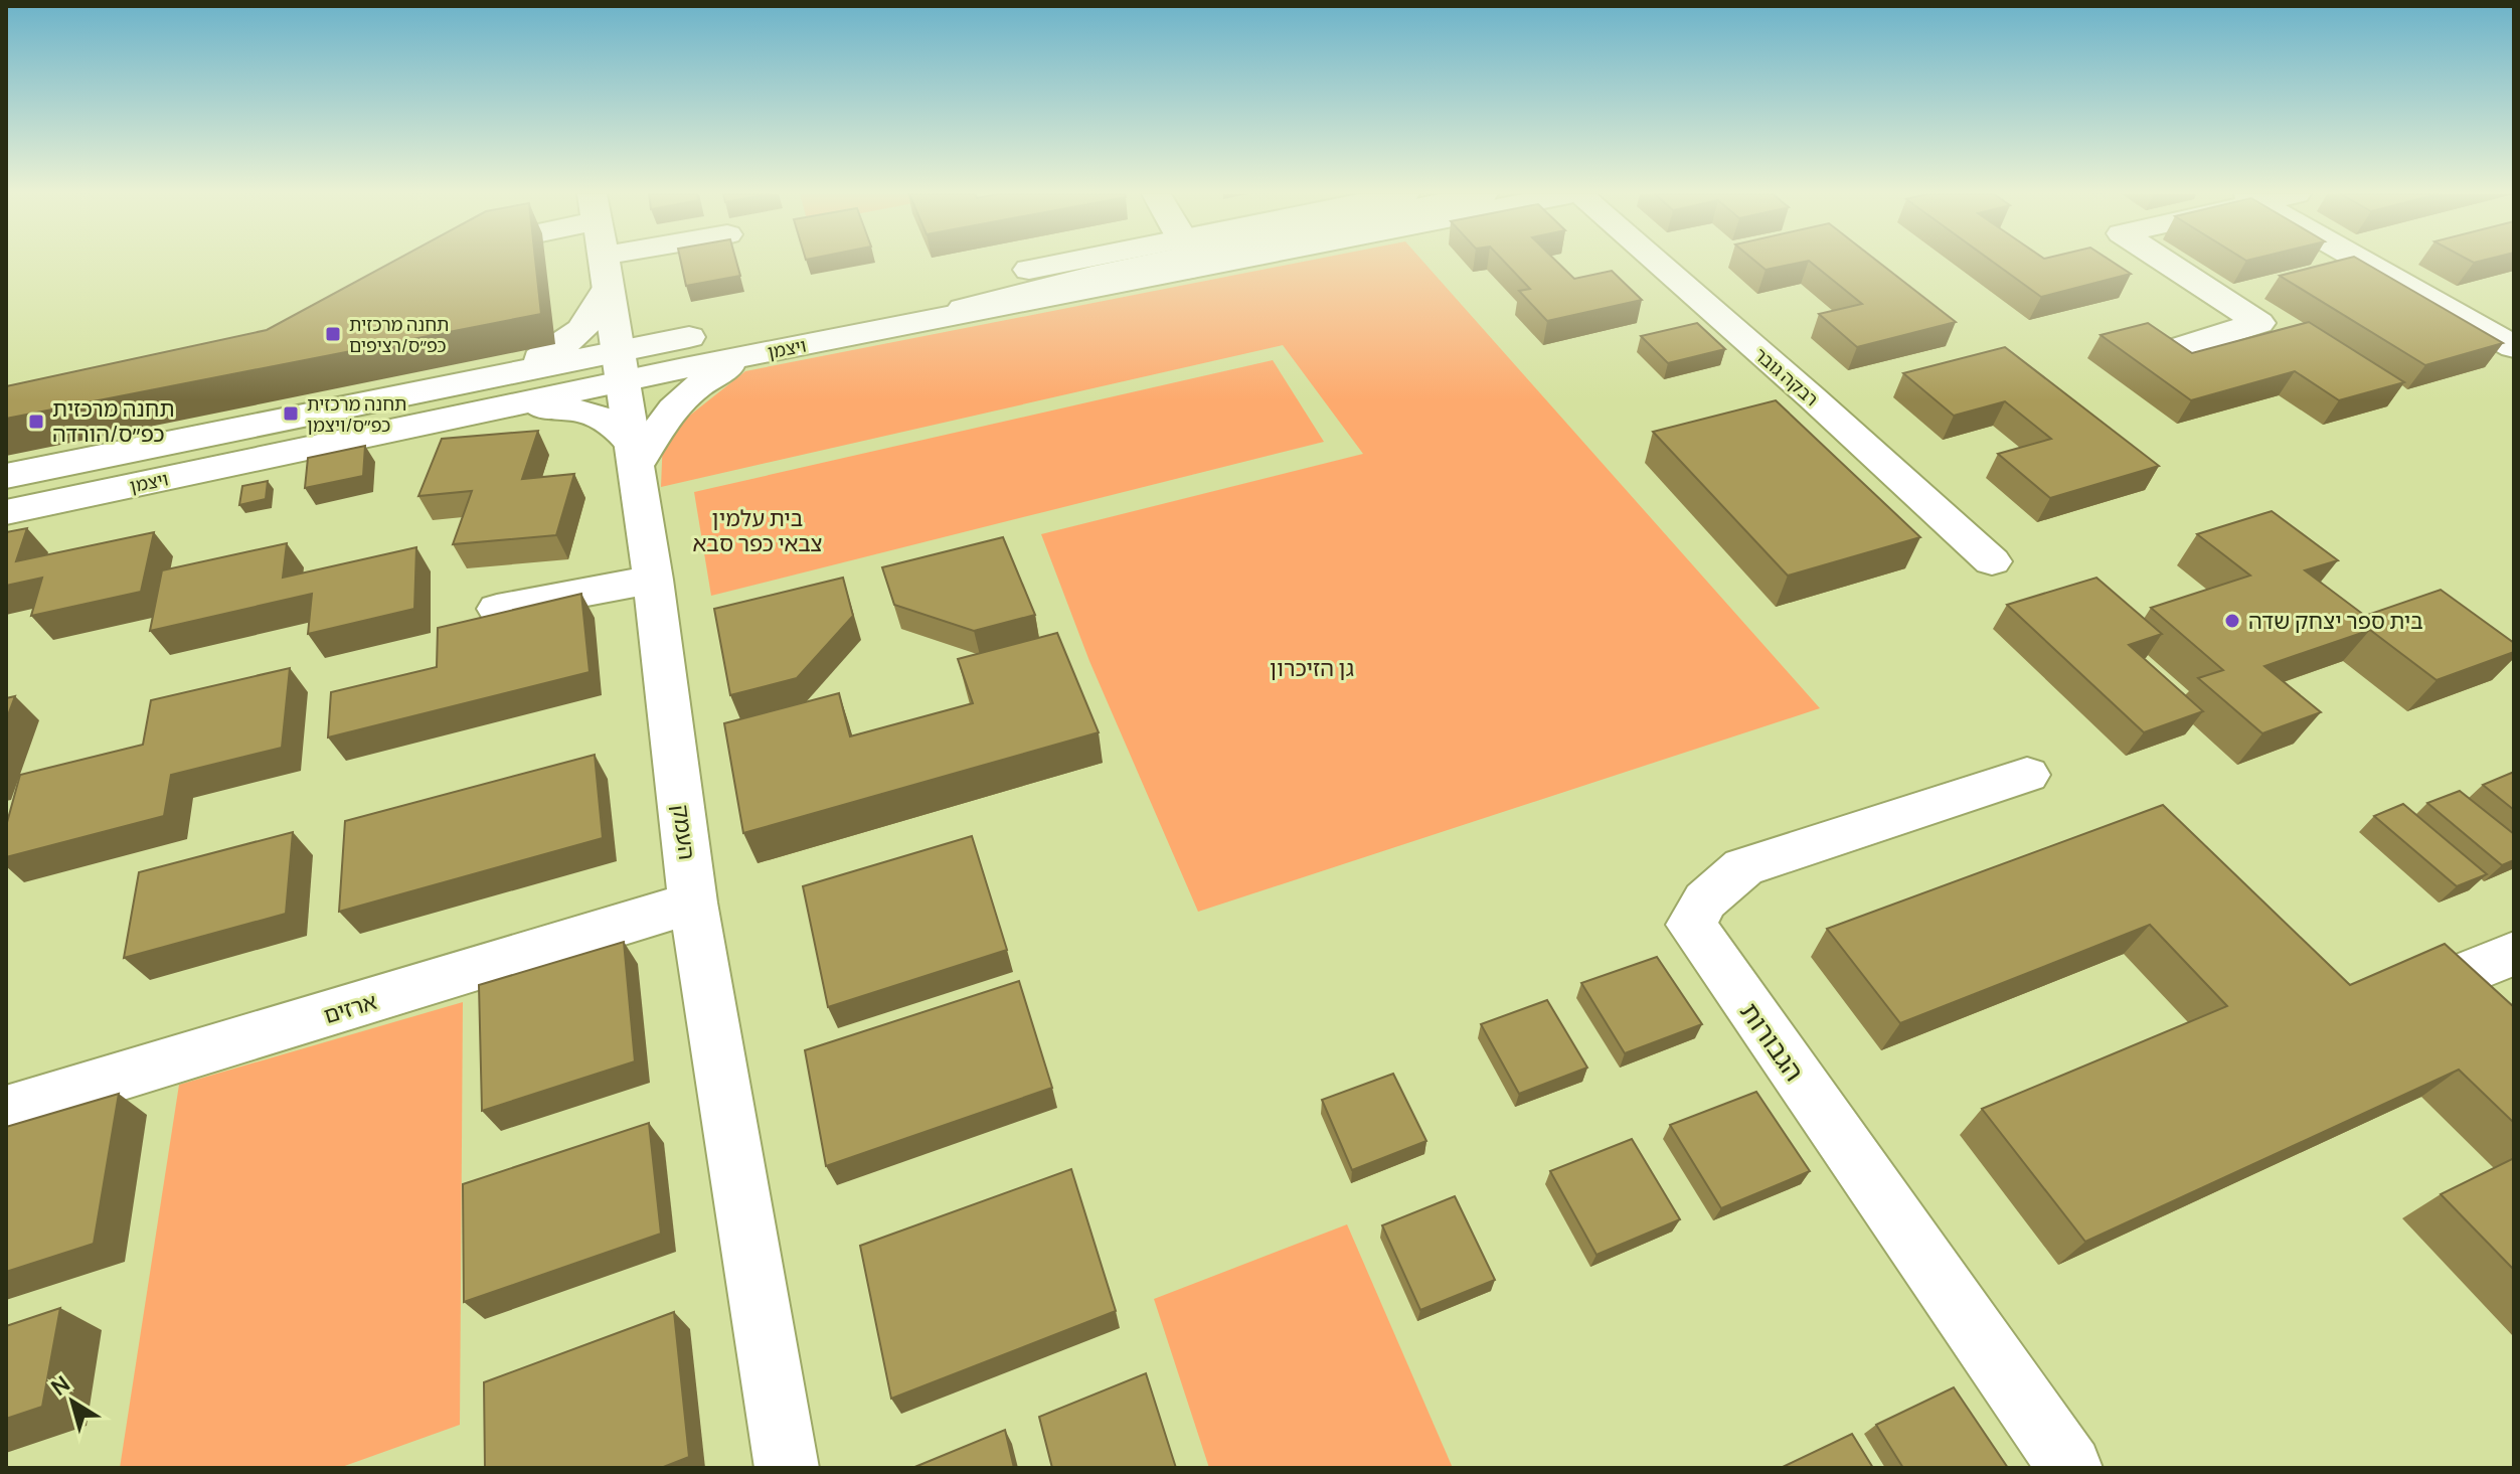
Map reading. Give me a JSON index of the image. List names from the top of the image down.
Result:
{
  "streets": {
    "street": [
      "ויצמן",
      "רבקה גובר",
      "העמק",
      "ארזים",
      "הגבורות"
    ]
  },
  "crossings": [
    ["ויצמן", "העמק"],
    ["העמק", "ארזים"]
  ],
  "parks": ["בית עלמין צבאי כפר סבא", "גן הזיכרון"],
  "places": {
    "transit": ["תחנה מרכזית כפ״ס/רציפים", "תחנה מרכזית כפ״ס/ויצמן", "תחנה מרכזית כפ״ס/הורדה"],
    "other": ["בית ספר יצחק שדה"]
  },
  "north": "top left"
}
